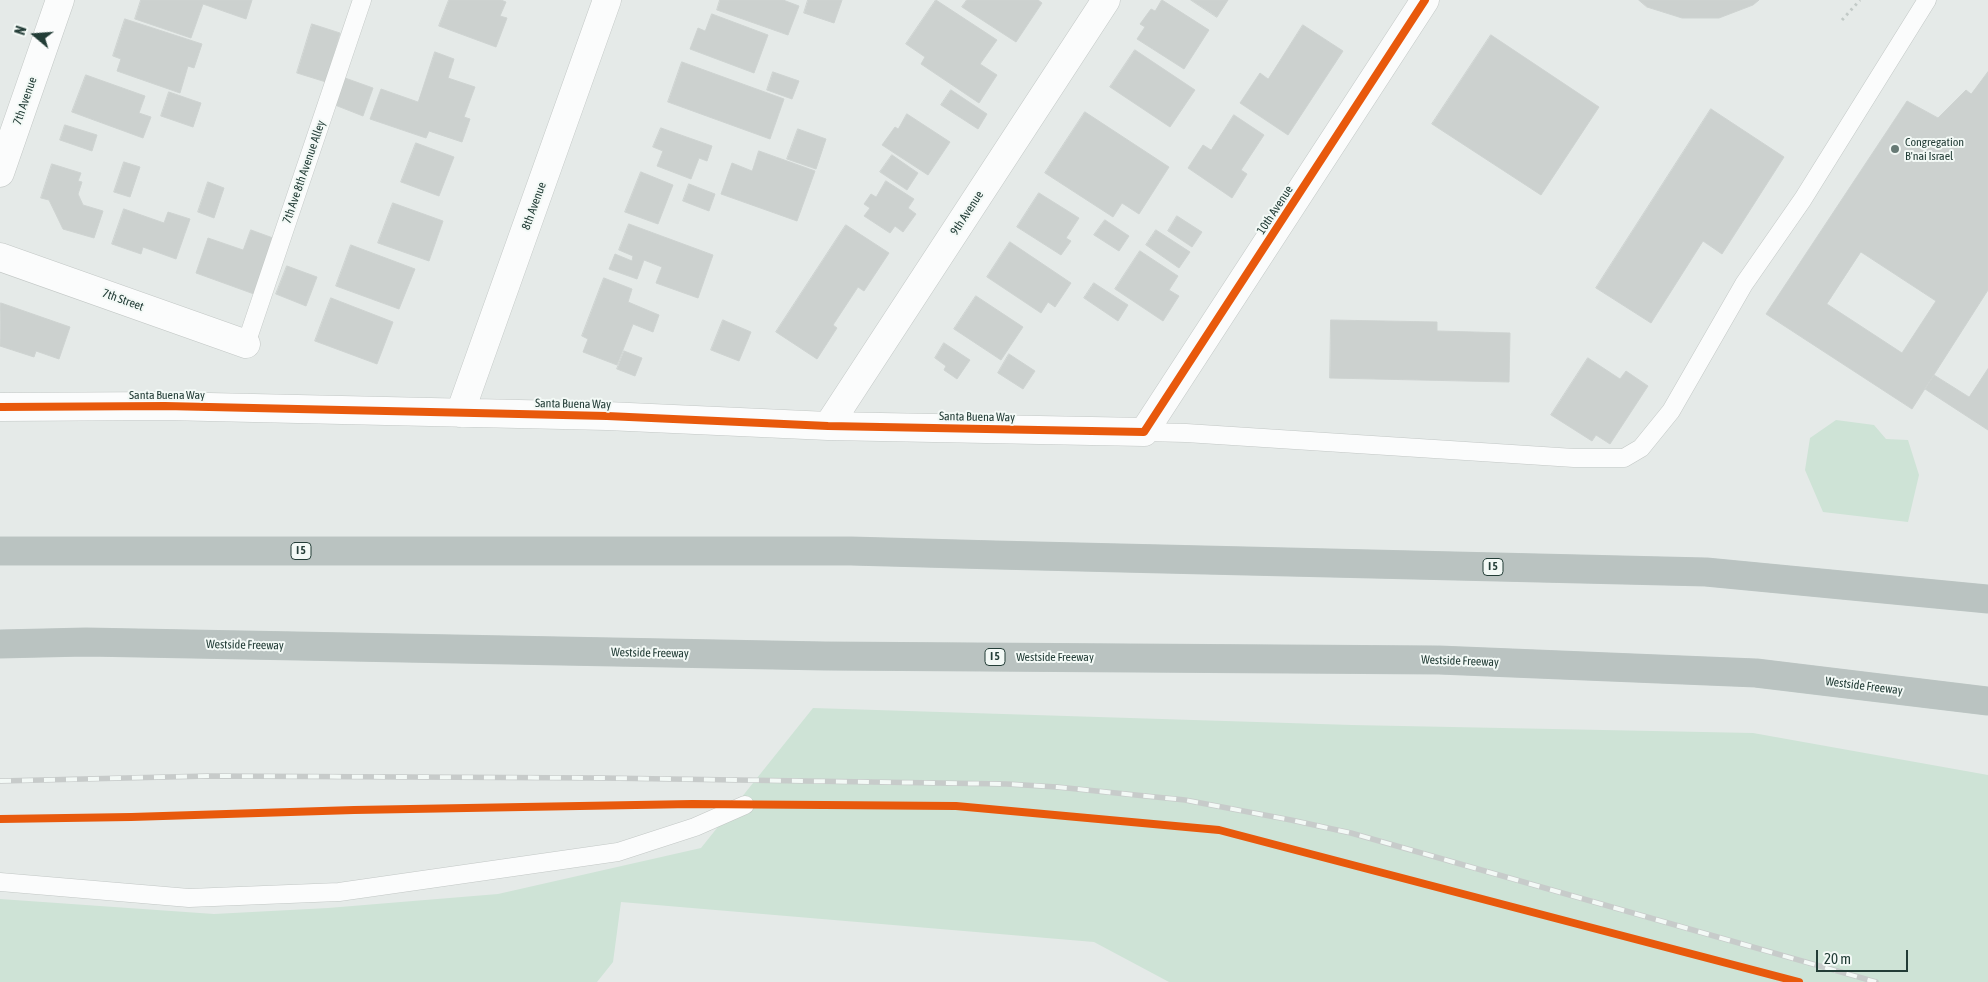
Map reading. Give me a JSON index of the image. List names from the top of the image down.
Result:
{
  "streets": {
    "highway": ["I 5", "Westside Freeway"],
    "street": [
      "7th Avenue",
      "8th Avenue",
      "10th Avenue",
      "9th Avenue",
      "7th Street",
      "Santa Buena Way"
    ],
    "lane": ["7th Ave 8th Avenue Alley"]
  },
  "crossings": [
    ["7th Ave 8th Avenue Alley", "7th Street"],
    ["8th Avenue", "Santa Buena Way"],
    ["10th Avenue", "Santa Buena Way"],
    ["9th Avenue", "Santa Buena Way"]
  ],
  "places": ["Congregation B'nai Israel"],
  "scale_bar": "20 m",
  "north": "left"
}
